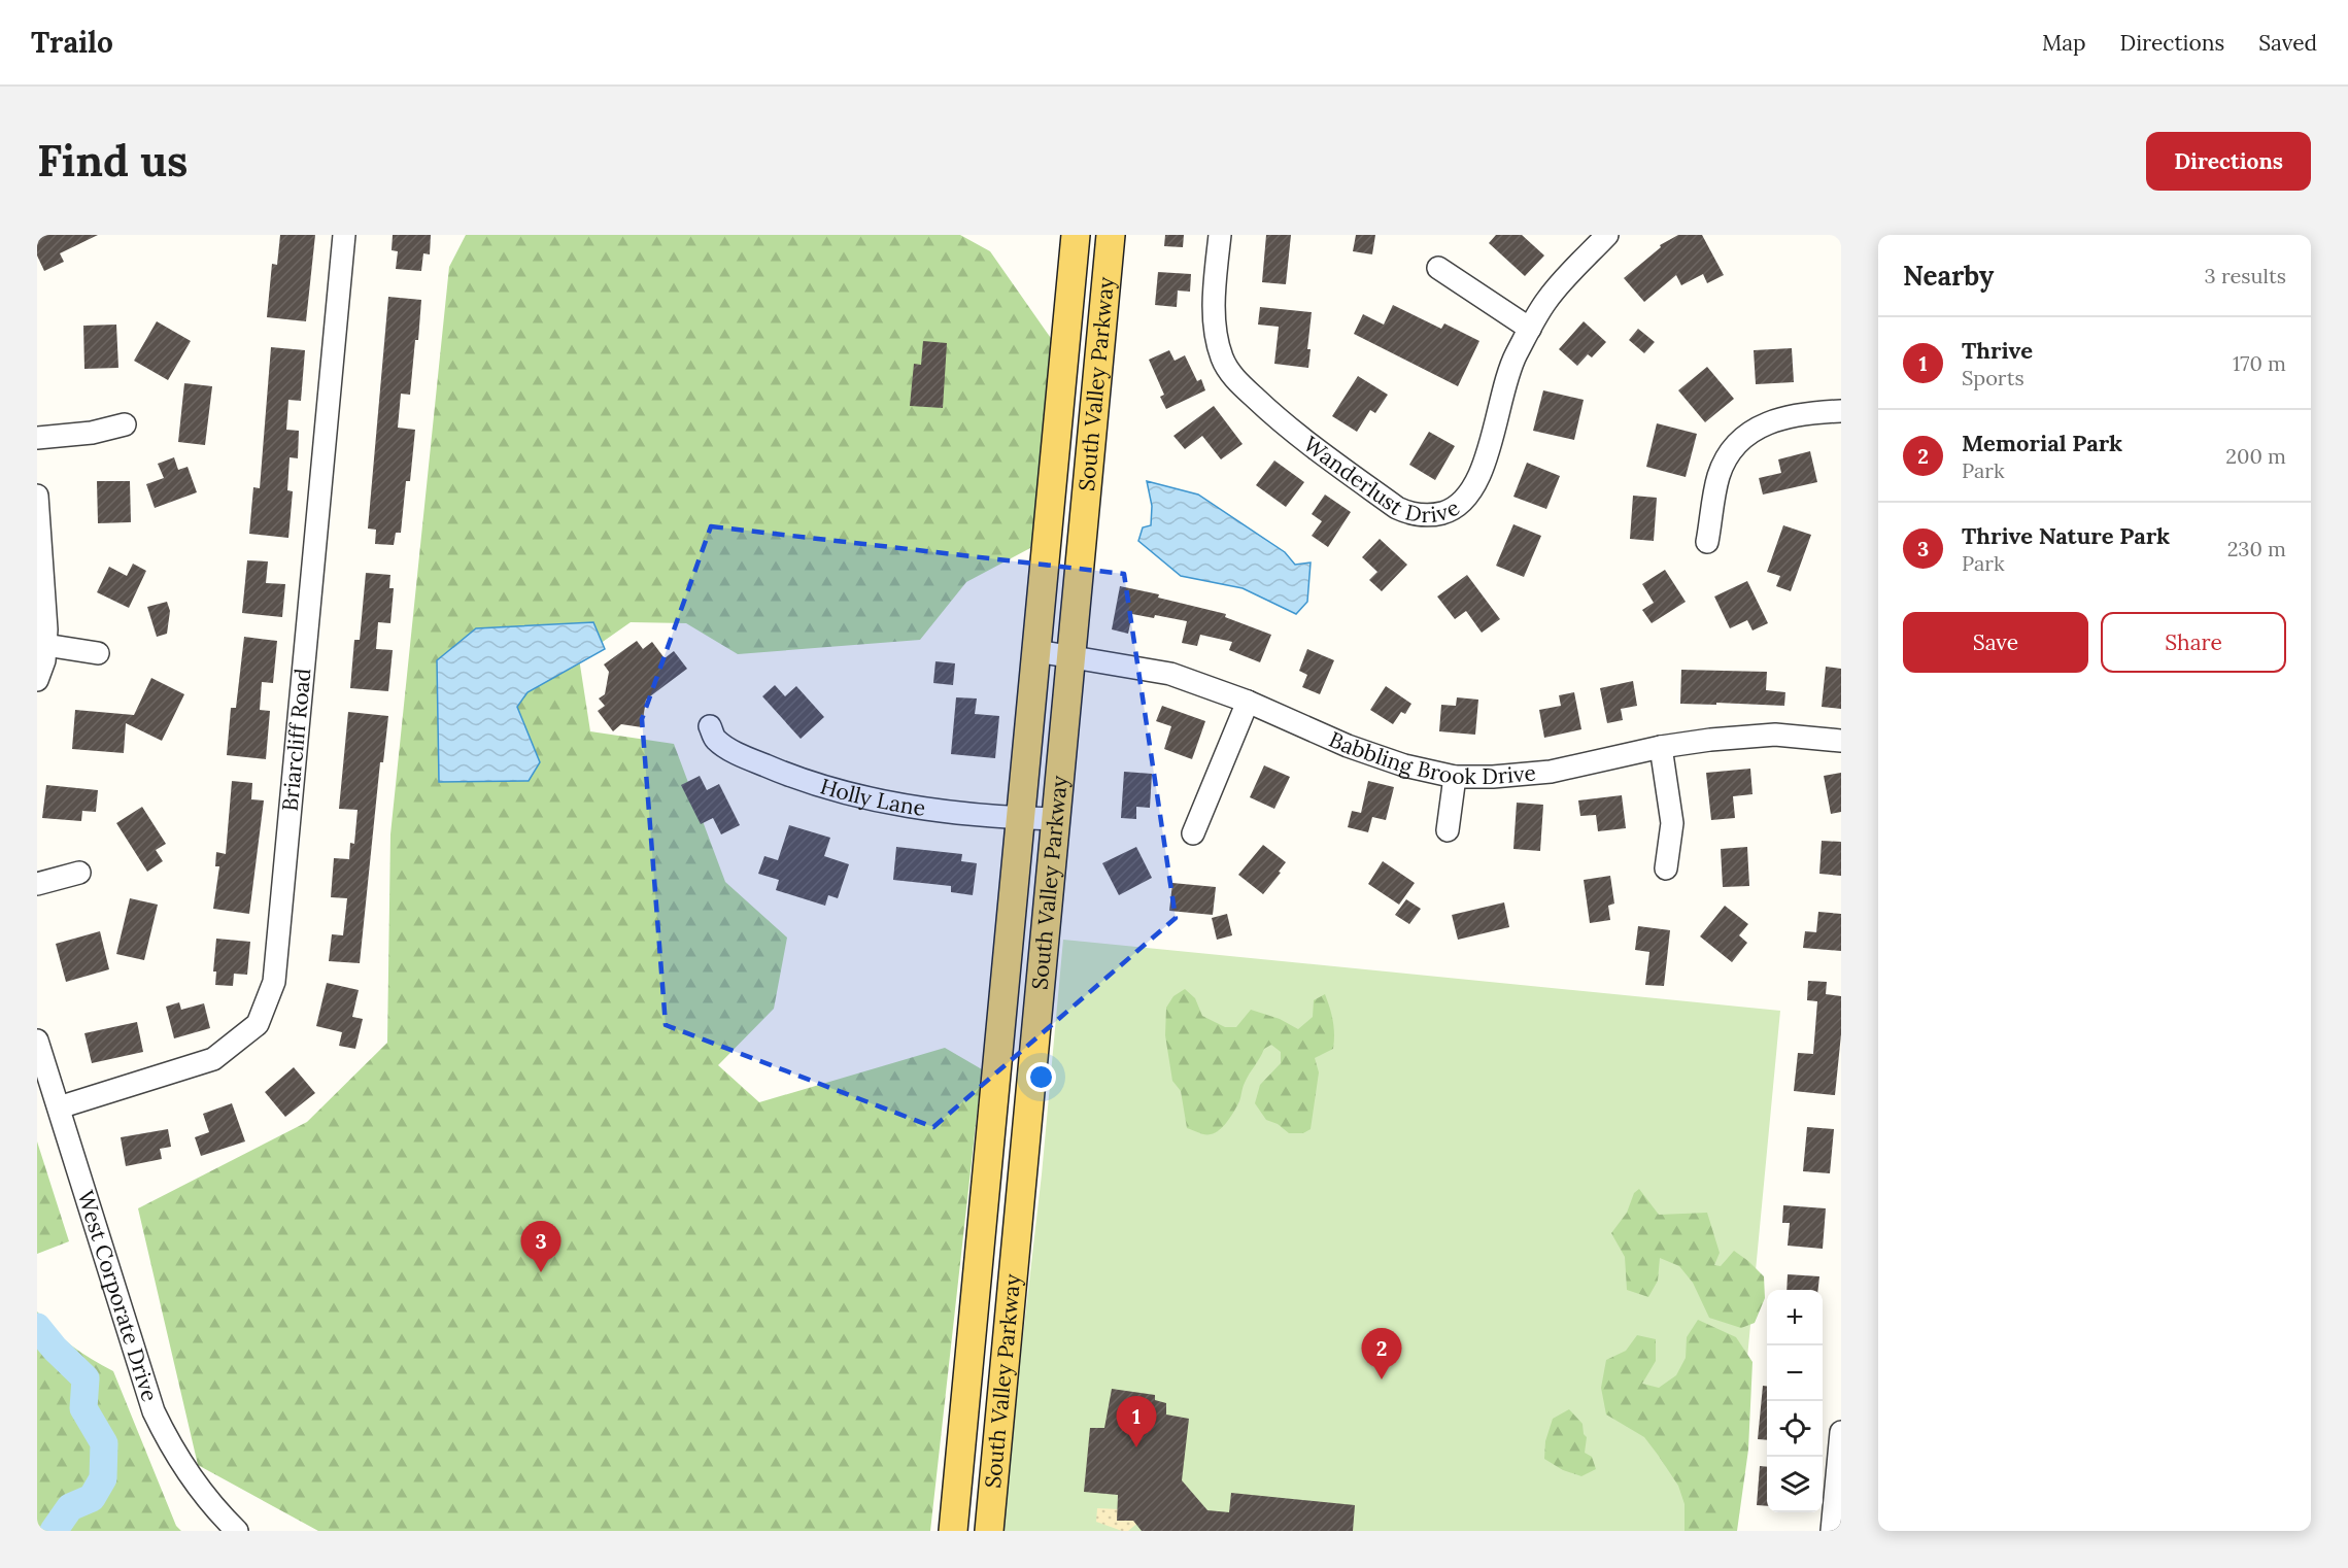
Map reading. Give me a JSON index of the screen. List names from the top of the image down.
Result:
{
  "streets": {
    "main road": ["South Valley Parkway"],
    "street": [
      "Wanderlust Drive",
      "Briarcliff Road",
      "Babbling Brook Drive",
      "Holly Lane",
      "West Corporate Drive"
    ]
  },
  "crossings": [
    ["South Valley Parkway", "Babbling Brook Drive"],
    ["South Valley Parkway", "Holly Lane"],
    ["Briarcliff Road", "West Corporate Drive"]
  ],
  "page": {
    "header": "Trailo",
    "nav": ["Map", "Directions", "Saved"],
    "buttons": [
      "Directions",
      ["Save", "Share"]
    ],
    "title": "Find us",
    "heading": ["Nearby", "3 results"],
    "list": [
      {
        "mark": "1",
        "name": "Thrive",
        "note": "Sports",
        "value": "170 m"
      },
      {
        "mark": "2",
        "name": "Memorial Park",
        "note": "Park",
        "value": "200 m"
      },
      {
        "mark": "3",
        "name": "Thrive Nature Park",
        "note": "Park",
        "value": "230 m"
      }
    ],
    "pins": ["3", "2", "1"],
    "map_buttons": ["+", "−"]
  }
}
